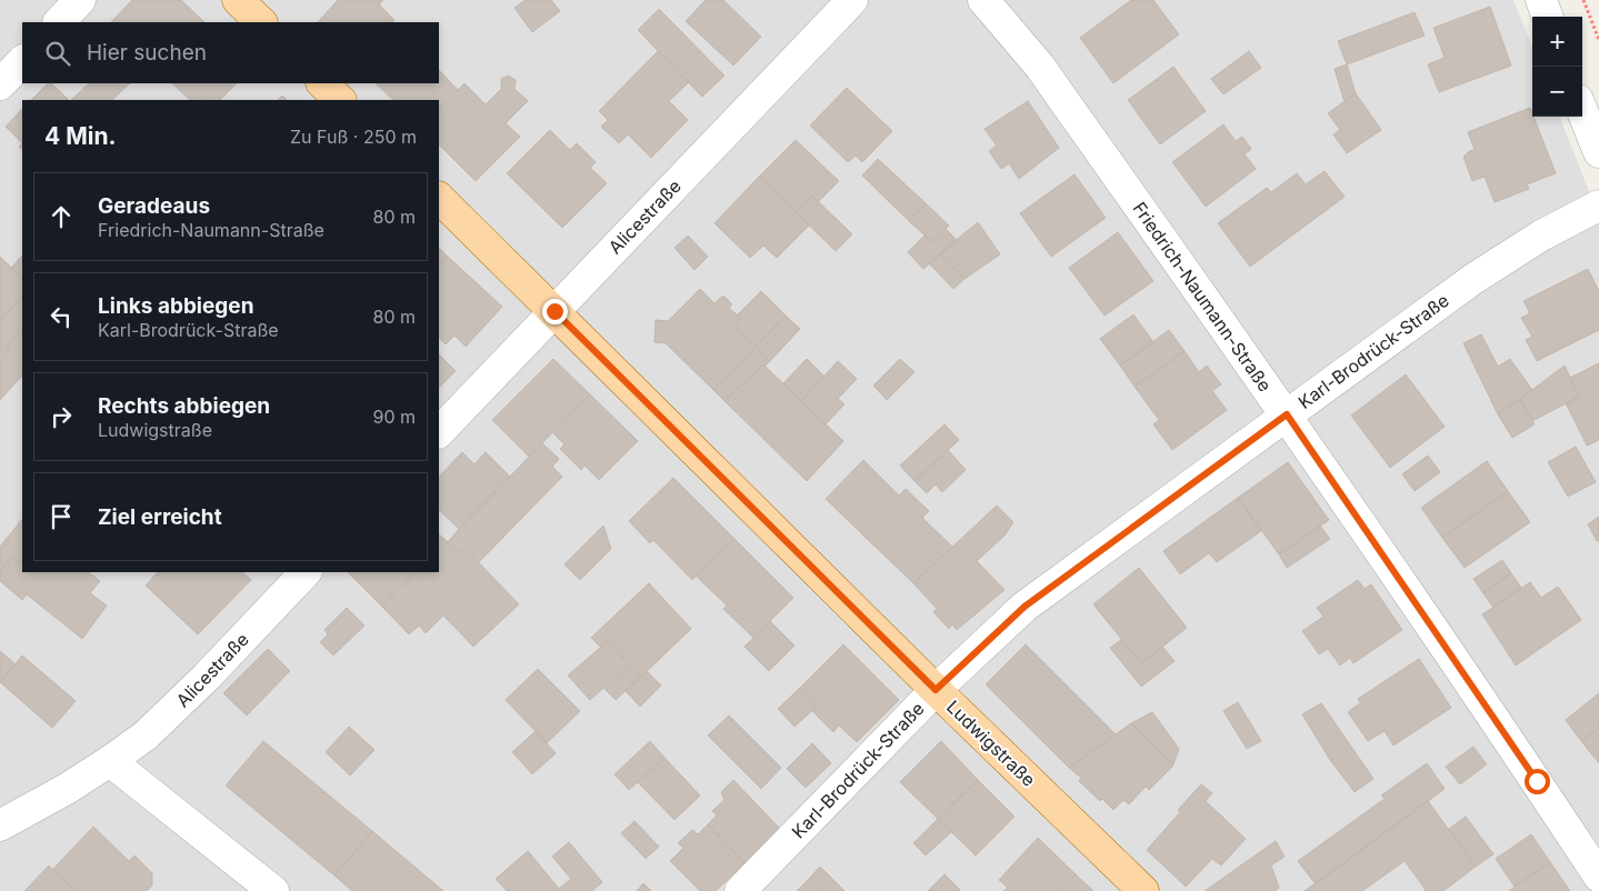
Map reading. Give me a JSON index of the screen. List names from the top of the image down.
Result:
{
  "streets": {
    "main road": ["Ludwigstraße"],
    "street": ["Alicestraße", "Friedrich-Naumann-Straße", "Karl-Brodrück-Straße"]
  },
  "crossings": [
    ["Alicestraße", "Ludwigstraße"],
    ["Friedrich-Naumann-Straße", "Karl-Brodrück-Straße"],
    ["Karl-Brodrück-Straße", "Ludwigstraße"]
  ],
  "page": {
    "map_buttons": ["+", "−"],
    "search": "Hier suchen",
    "heading": ["4 Min.", "Zu Fuß · 250 m"],
    "list": [
      ["Geradeaus", "Friedrich-Naumann-Straße", "80 m"],
      ["Links abbiegen", "Karl-Brodrück-Straße", "80 m"],
      ["Rechts abbiegen", "Ludwigstraße", "90 m"],
      "Ziel erreicht"
    ]
  }
}
